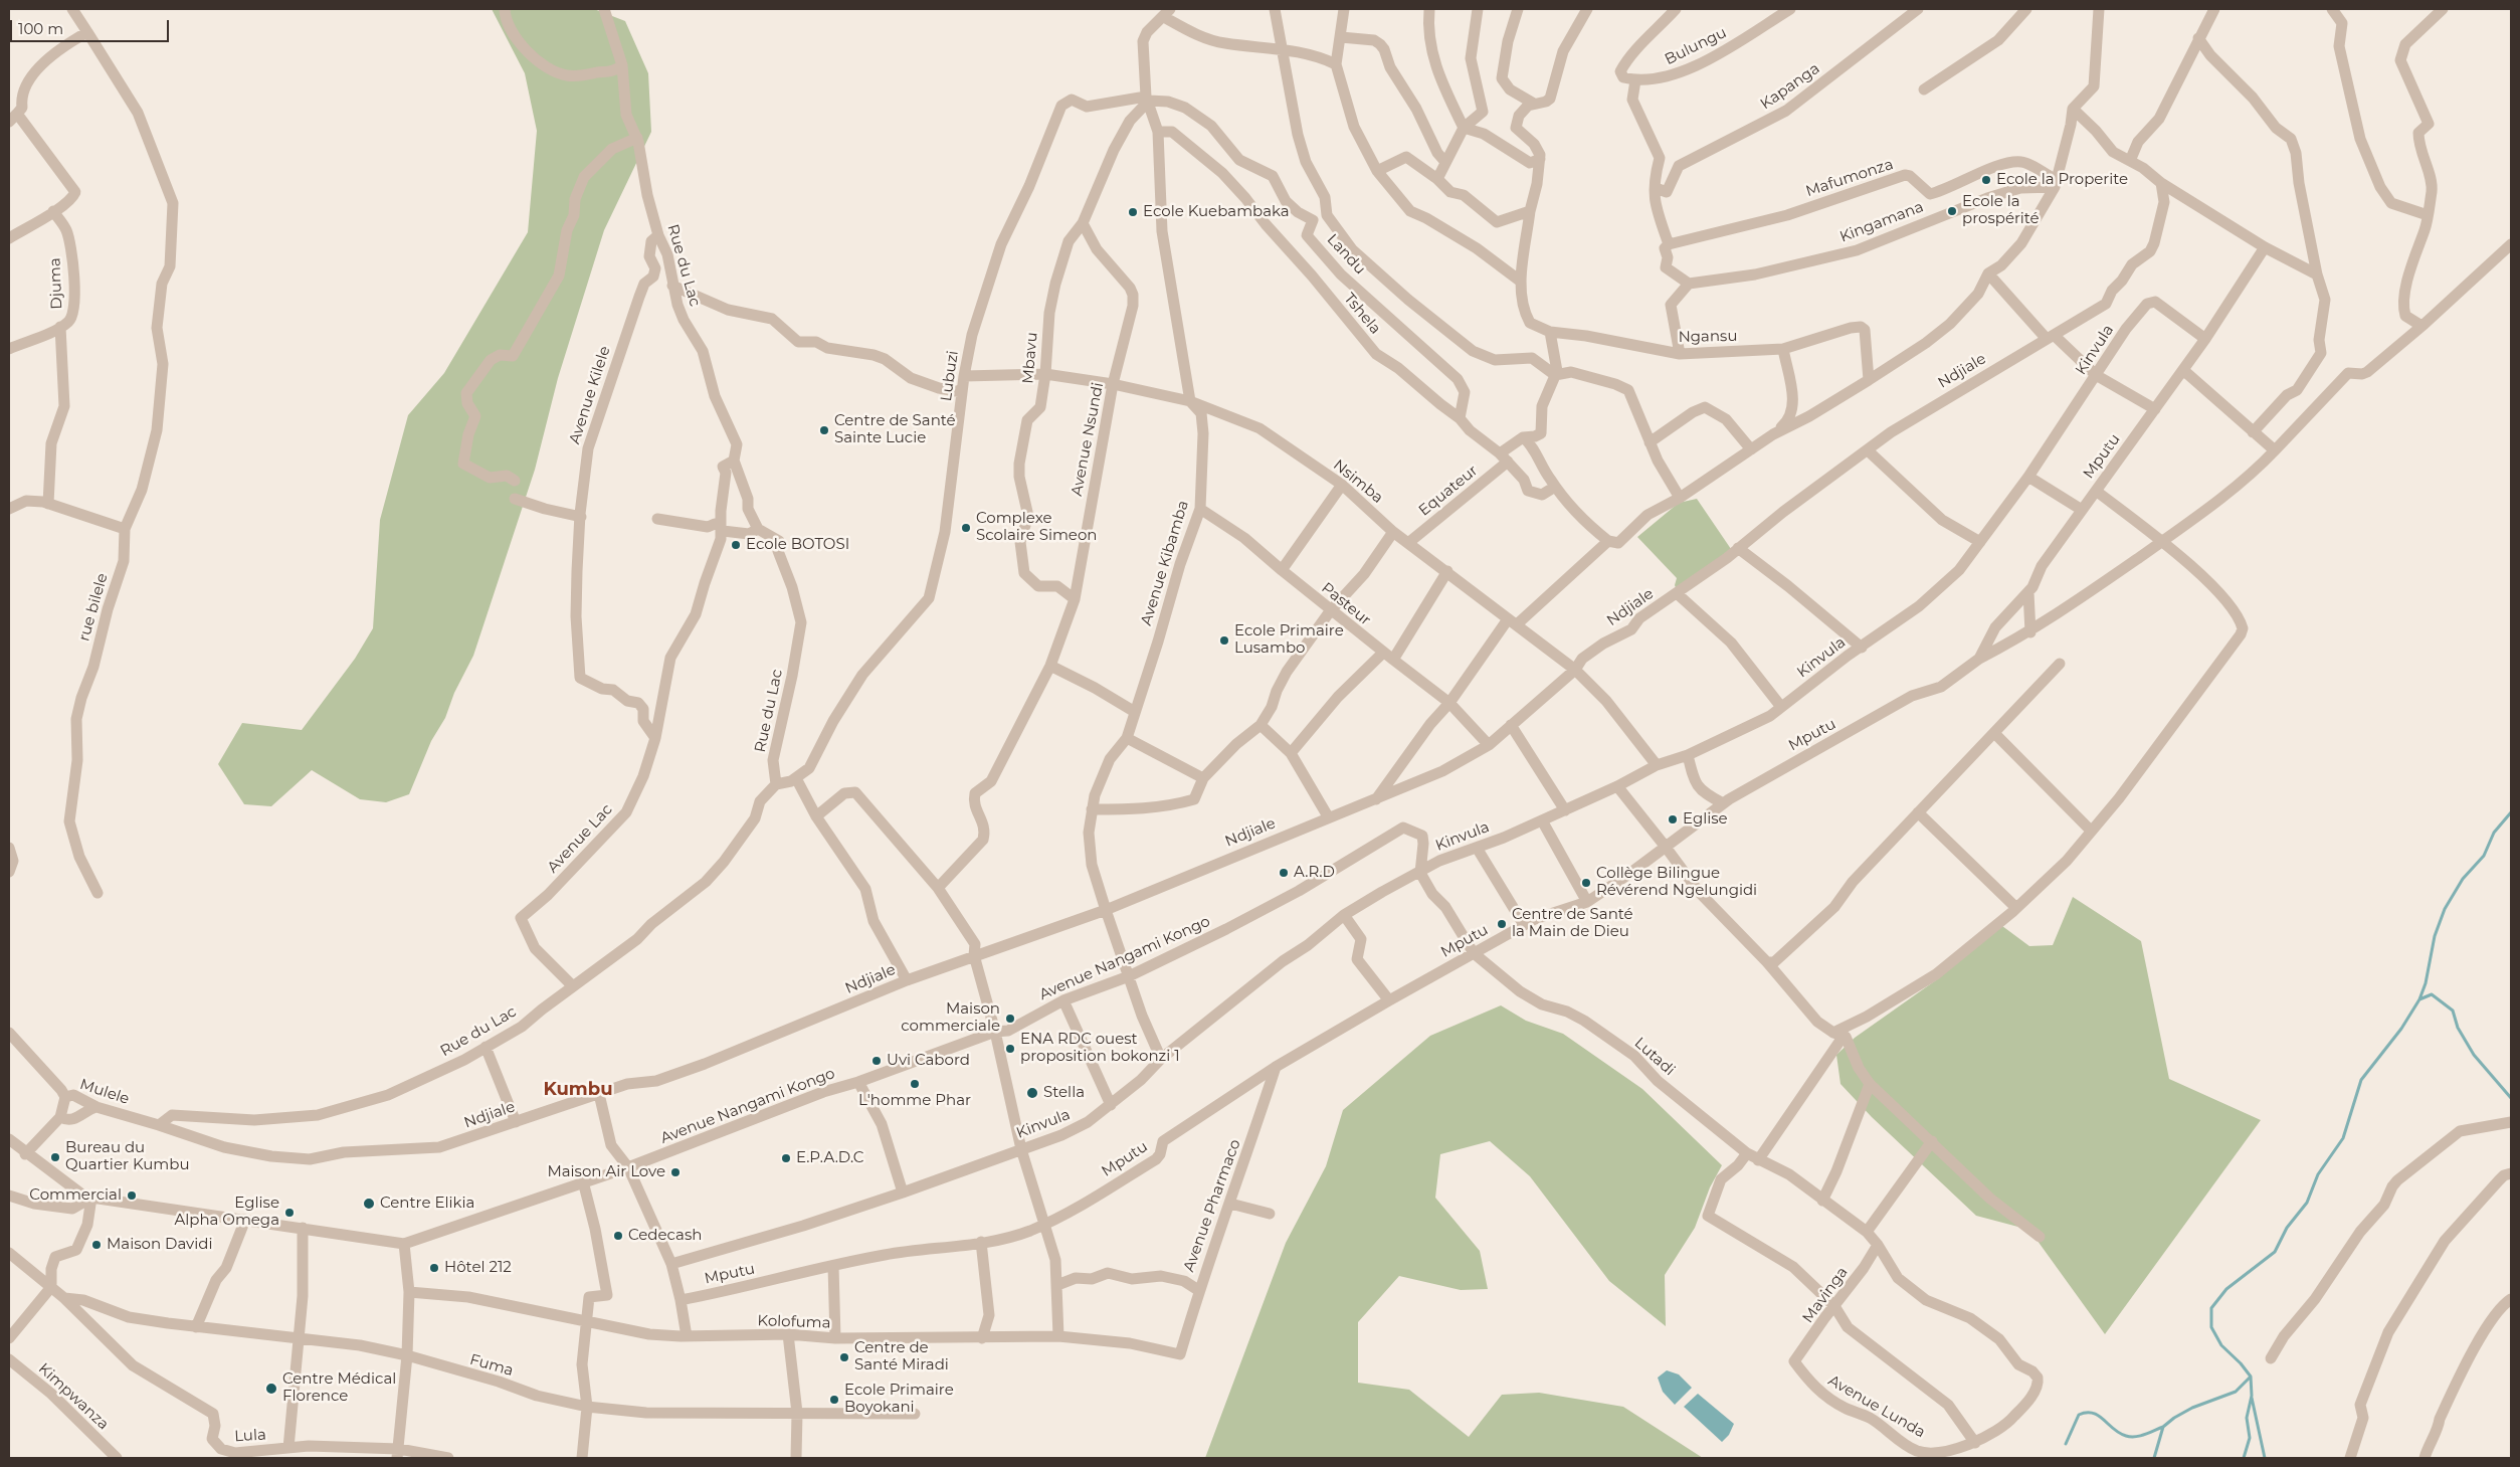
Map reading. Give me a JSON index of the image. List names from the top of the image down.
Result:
{
  "streets": {
    "street": [
      "Bulungu",
      "Kapanga",
      "Mafumonza",
      "Kingamana",
      "Landu",
      "Rue du Lac",
      "Djuma",
      "Tshela",
      "Ngansu",
      "Kinvula",
      "Mbavu",
      "Ndjiale",
      "Lubuzi",
      "Avenue Kilele",
      "Avenue Nsundi",
      "Mputu",
      "Nsimba",
      "Equateur",
      "Avenue Kibamba",
      "Pasteur",
      "rue bilele",
      "Avenue Lac",
      "Avenue Nangami Kongo",
      "Lutadi",
      "Mulele",
      "Avenue Pharmaco",
      "Mavinga",
      "Kolofuma",
      "Fuma",
      "Kimpwanza",
      "Avenue Lunda",
      "Lula"
    ]
  },
  "crossings": [
    ["Mafumonza", "Kingamana"],
    ["Landu", "Tshela"],
    ["Landu", "Mbavu"],
    ["Landu", "Lubuzi"],
    ["Landu", "Avenue Kibamba"],
    ["Rue du Lac", "Ndjiale"],
    ["Rue du Lac", "Avenue Kilele"],
    ["Rue du Lac", "Avenue Lac"],
    ["Rue du Lac", "Mulele"],
    ["Tshela", "Equateur"],
    ["Tshela", "Avenue Kibamba"],
    ["Ngansu", "Equateur"],
    ["Kinvula", "Mputu"],
    ["Kinvula", "Nsimba"],
    ["Kinvula", "Avenue Kibamba"],
    ["Kinvula", "Avenue Nangami Kongo"],
    ["Kinvula", "Lutadi"],
    ["Mbavu", "Lubuzi"],
    ["Mbavu", "Avenue Nsundi"],
    ["Mbavu", "Nsimba"],
    ["Mbavu", "Avenue Kibamba"],
    ["Ndjiale", "Nsimba"],
    ["Ndjiale", "Avenue Kibamba"],
    ["Ndjiale", "Pasteur"],
    ["Ndjiale", "Mulele"],
    ["Lubuzi", "Nsimba"],
    ["Lubuzi", "Avenue Kibamba"],
    ["Avenue Kilele", "Avenue Lac"],
    ["Avenue Nsundi", "Nsimba"],
    ["Mputu", "Lutadi"],
    ["Mputu", "Avenue Pharmaco"],
    ["Nsimba", "Equateur"],
    ["Nsimba", "Avenue Kibamba"],
    ["Avenue Kibamba", "Pasteur"],
    ["Avenue Kibamba", "Avenue Nangami Kongo"],
    ["Avenue Nangami Kongo", "Lutadi"],
    ["Lutadi", "Mavinga"],
    ["Lutadi", "Avenue Lunda"],
    ["Avenue Pharmaco", "Kolofuma"],
    ["Mavinga", "Avenue Lunda"],
    ["Fuma", "Lula"]
  ],
  "districts": ["Kumbu"],
  "places": [
    "Ecole la Properite",
    "Ecole la prospérité",
    "Ecole Kuebambaka",
    "Centre de Santé Sainte Lucie",
    "Complexe Scolaire Simeon",
    "Ecole BOTOSI",
    "Ecole Primaire Lusambo",
    "Eglise",
    "A.R.D",
    "Collège Bilingue Révérend Ngelungidi",
    "Centre de Santé la Main de Dieu",
    "Maison commerciale",
    "ENA RDC ouest proposition bokonzi 1",
    "Uvi Cabord",
    "L'homme Phar",
    "Stella",
    "Bureau du Quartier Kumbu",
    "E.P.A.D.C",
    "Maison Air Love",
    "Commercial",
    "Centre Elikia",
    "Eglise Alpha Omega",
    "Cedecash",
    "Maison Davidi",
    "Hôtel 212",
    "Centre de Santé Miradi",
    "Centre Médical Florence",
    "Ecole Primaire Boyokani"
  ],
  "scale_bar": "100 m"
}
